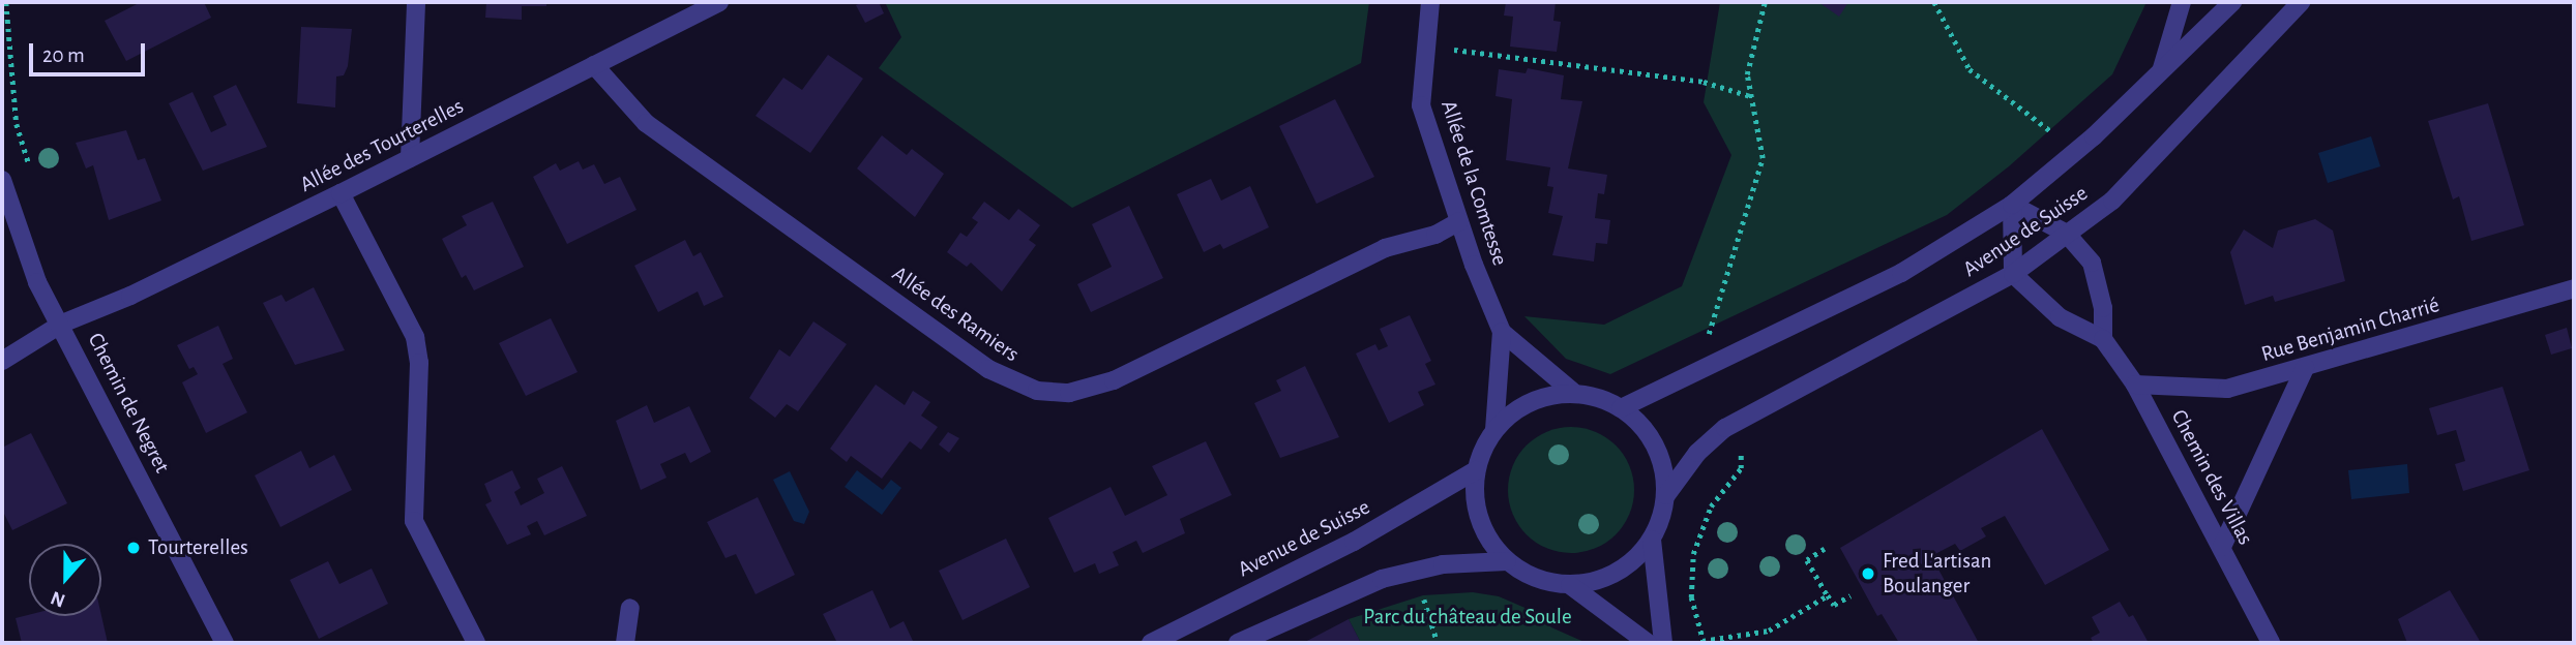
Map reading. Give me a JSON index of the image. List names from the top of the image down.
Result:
{
  "streets": {
    "street": [
      "Allée des Tourterelles",
      "Allée de la Comtesse",
      "Avenue de Suisse",
      "Allée des Ramiers",
      "Rue Benjamin Charrié",
      "Chemin de Negret",
      "Chemin des Villas"
    ]
  },
  "crossings": [
    ["Allée des Tourterelles", "Allée des Ramiers"],
    ["Allée des Tourterelles", "Chemin de Negret"],
    ["Allée de la Comtesse", "Avenue de Suisse"],
    ["Allée de la Comtesse", "Allée des Ramiers"],
    ["Avenue de Suisse", "Chemin des Villas"],
    ["Rue Benjamin Charrié", "Chemin des Villas"]
  ],
  "parks": ["Parc du château de Soule"],
  "places": ["Tourterelles", "Fred L'artisan Boulanger"],
  "scale_bar": "20 m",
  "north": "bottom"
}
